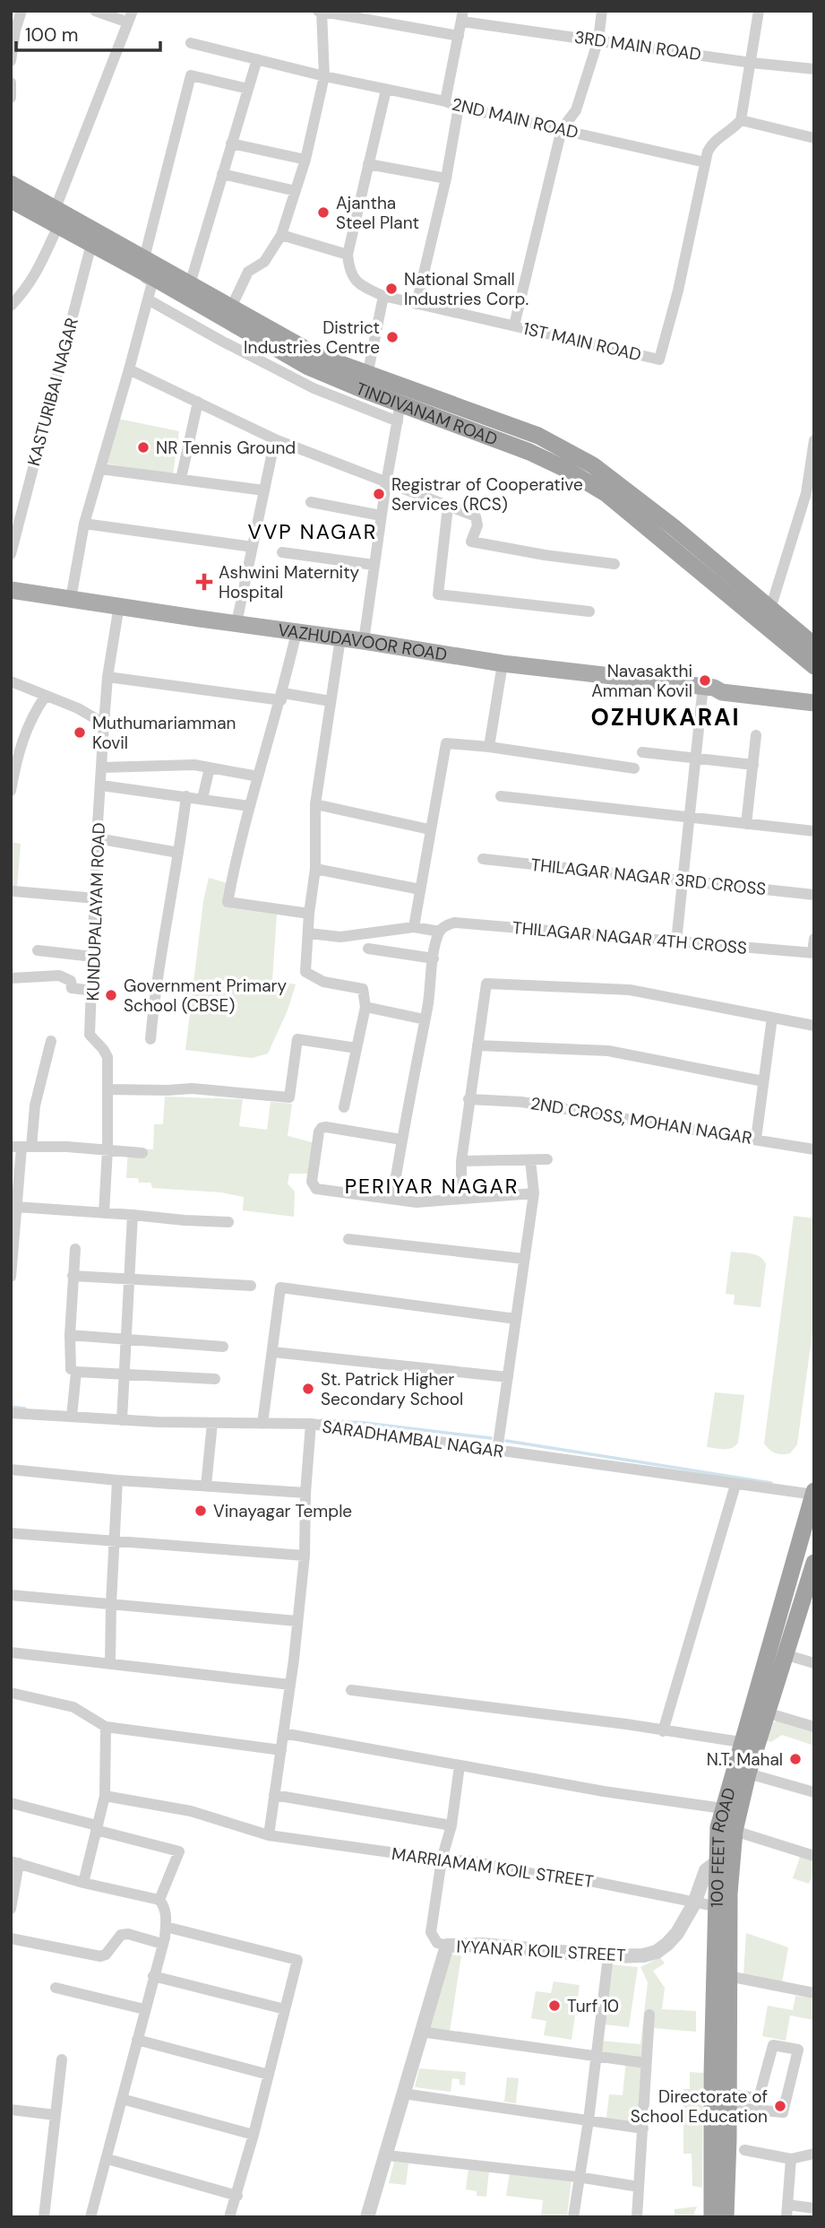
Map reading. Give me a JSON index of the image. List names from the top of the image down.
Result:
{
  "streets": {
    "highway": ["TINDIVANAM ROAD", "100 FEET ROAD"],
    "main road": ["VAZHUDAVOOR ROAD"],
    "street": [
      "3RD MAIN ROAD",
      "2ND MAIN ROAD",
      "1ST MAIN ROAD",
      "KASTURIBAI NAGAR",
      "THILAGAR NAGAR 3RD CROSS",
      "KUNDUPALAYAM ROAD",
      "THILAGAR NAGAR 4TH CROSS",
      "2ND CROSS, MOHAN NAGAR",
      "SARADHAMBAL NAGAR",
      "MARRIAMAM KOIL STREET",
      "IYYANAR KOIL STREET"
    ]
  },
  "crossings": [
    ["2ND MAIN ROAD", "1ST MAIN ROAD"],
    ["KASTURIBAI NAGAR", "TINDIVANAM ROAD"],
    ["VAZHUDAVOOR ROAD", "KUNDUPALAYAM ROAD"],
    ["SARADHAMBAL NAGAR", "100 FEET ROAD"],
    ["100 FEET ROAD", "MARRIAMAM KOIL STREET"],
    ["100 FEET ROAD", "IYYANAR KOIL STREET"],
    ["MARRIAMAM KOIL STREET", "IYYANAR KOIL STREET"]
  ],
  "districts": ["VVP NAGAR", "OZHUKARAI", "PERIYAR NAGAR"],
  "places": {
    "other": [
      "Ajantha Steel Plant",
      "National Small Industries Corp.",
      "District Industries Centre",
      "NR Tennis Ground",
      "Registrar of Cooperative Services (RCS)",
      "Navasakthi Amman Kovil",
      "Muthumariamman Kovil",
      "Government Primary School (CBSE)",
      "St. Patrick Higher Secondary School",
      "Vinayagar Temple",
      "N.T. Mahal",
      "Turf 10",
      "Directorate of School Education"
    ],
    "health": ["Ashwini Maternity Hospital"]
  },
  "scale_bar": "100 m"
}
